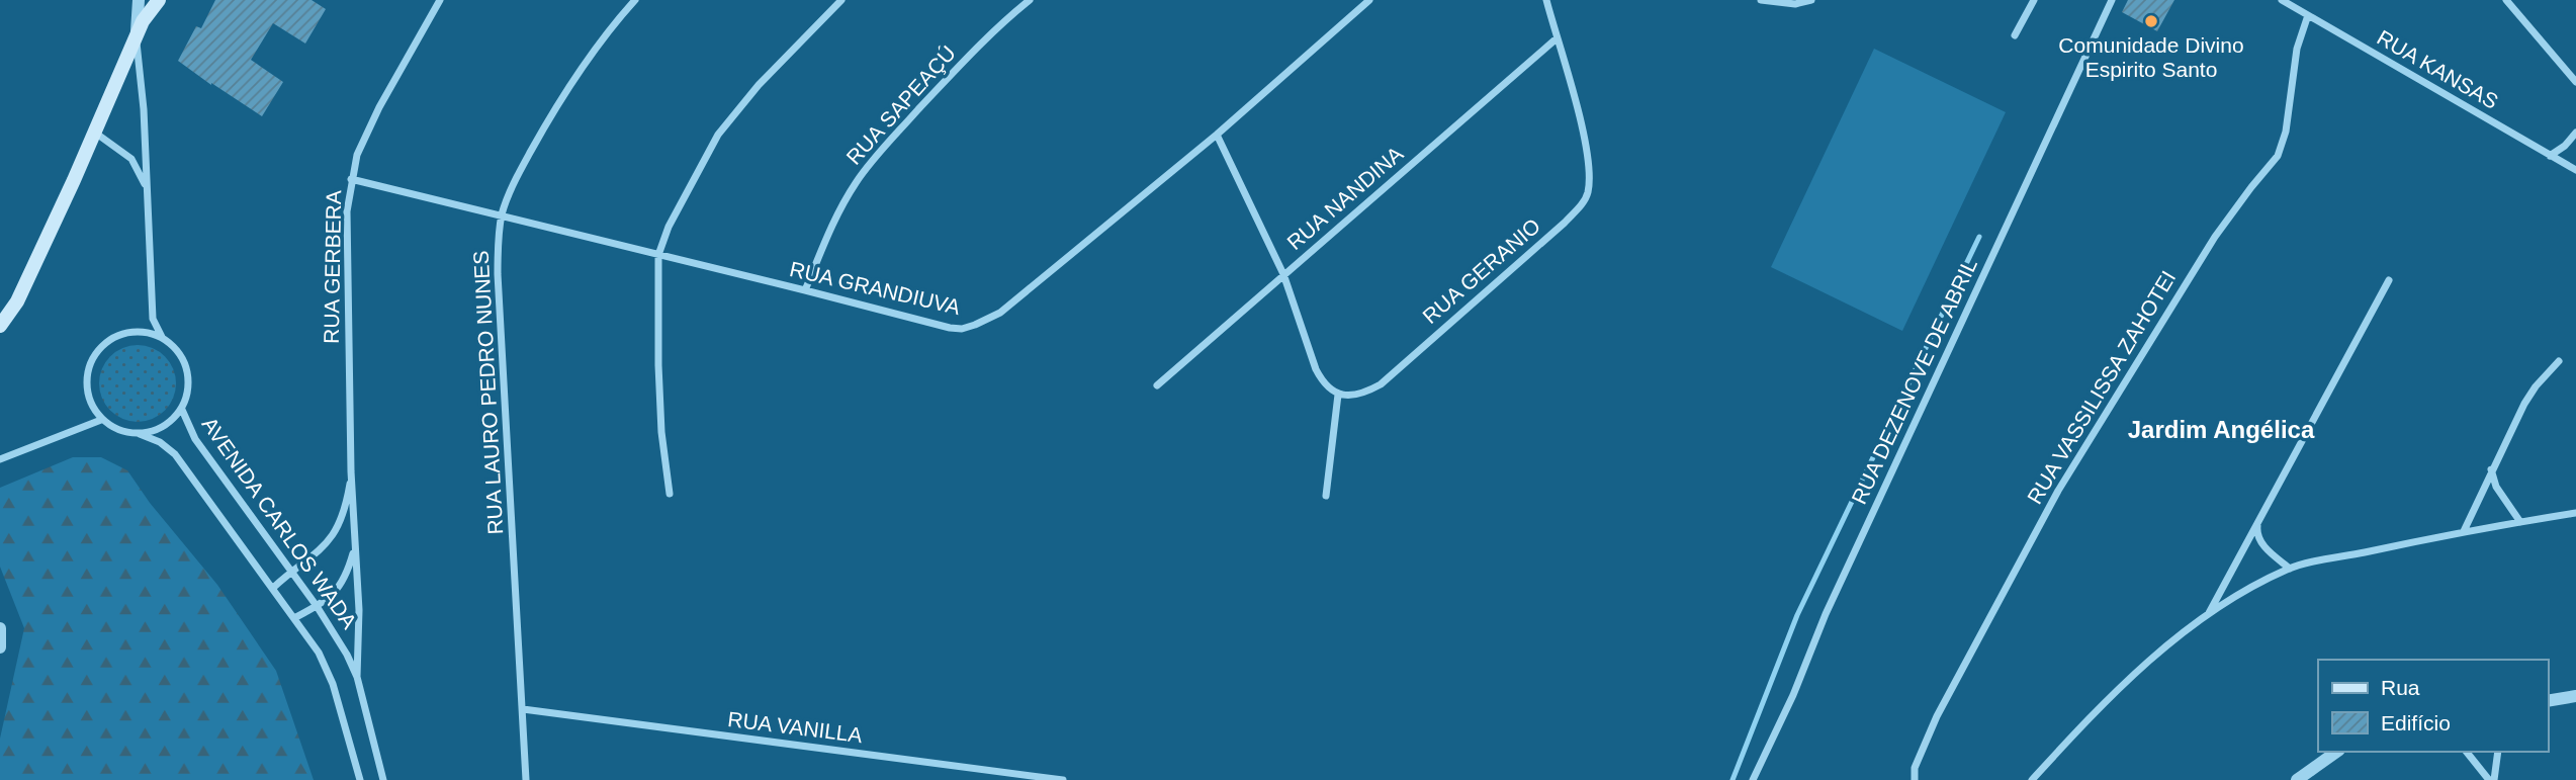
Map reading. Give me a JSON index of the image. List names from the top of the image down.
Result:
{
  "streets": {
    "street": [
      "RUA KANSAS",
      "RUA SAPEAÇÚ",
      "RUA NANDINA",
      "RUA GERBERA",
      "RUA GERANIO",
      "RUA GRANDIUVA",
      "RUA DEZENOVE DE ABRIL",
      "RUA VASSILISSA ZAHOTEI",
      "RUA LAURO PEDRO NUNES",
      "AVENIDA CARLOS WADA",
      "RUA VANILLA"
    ]
  },
  "crossings": [
    ["RUA KANSAS", "RUA VASSILISSA ZAHOTEI"],
    ["RUA SAPEAÇÚ", "RUA GRANDIUVA"],
    ["RUA NANDINA", "RUA GERANIO"],
    ["RUA GERBERA", "RUA GRANDIUVA"],
    ["RUA GERBERA", "AVENIDA CARLOS WADA"],
    ["RUA GRANDIUVA", "RUA LAURO PEDRO NUNES"],
    ["RUA LAURO PEDRO NUNES", "RUA VANILLA"]
  ],
  "districts": ["Jardim Angélica"],
  "places": ["Comunidade Divino Espirito Santo"],
  "legend": ["Rua", "Edifício"]
}
